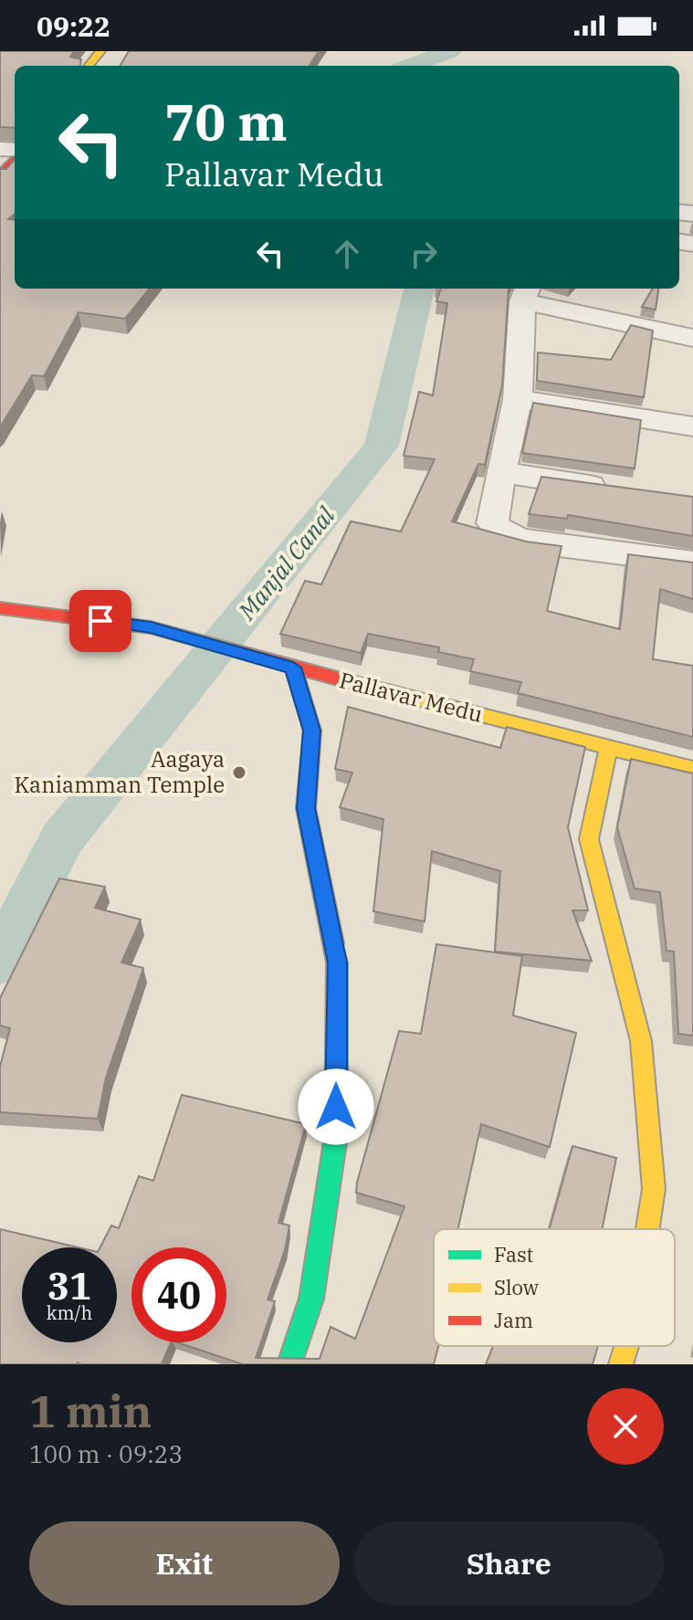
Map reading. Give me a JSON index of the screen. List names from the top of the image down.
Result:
{
  "streets": {
    "street": ["Pallavar Medu"]
  },
  "water": ["Manjal Canal"],
  "places": ["Aagaya Kaniamman Temple"],
  "legend": ["Fast", "Slow", "Jam"],
  "page": {
    "status": "09:22",
    "turn": ["70 m", "Pallavar Medu"],
    "speed": "31 km/h",
    "limit": "40",
    "heading": ["1 min", "100 m · 09:23"],
    "buttons": ["Exit", "Share"]
  }
}
